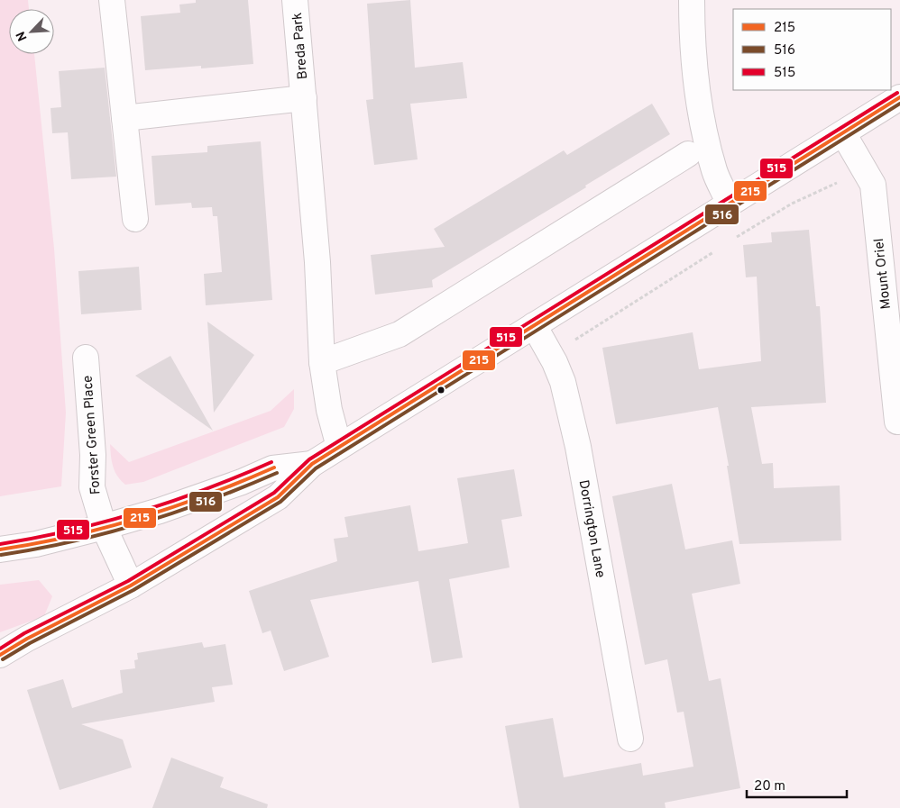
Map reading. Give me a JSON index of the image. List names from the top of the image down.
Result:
{
  "streets": {
    "main road": [
      "Breda Park",
      "Mount Oriel",
      "Forster Green Place",
      "Dorrington Lane"
    ]
  },
  "lines": ["transit line 515", "transit line 215", "transit line 516"],
  "legend": ["215", "516", "515"],
  "scale_bar": "20 m",
  "north": "bottom left"
}
